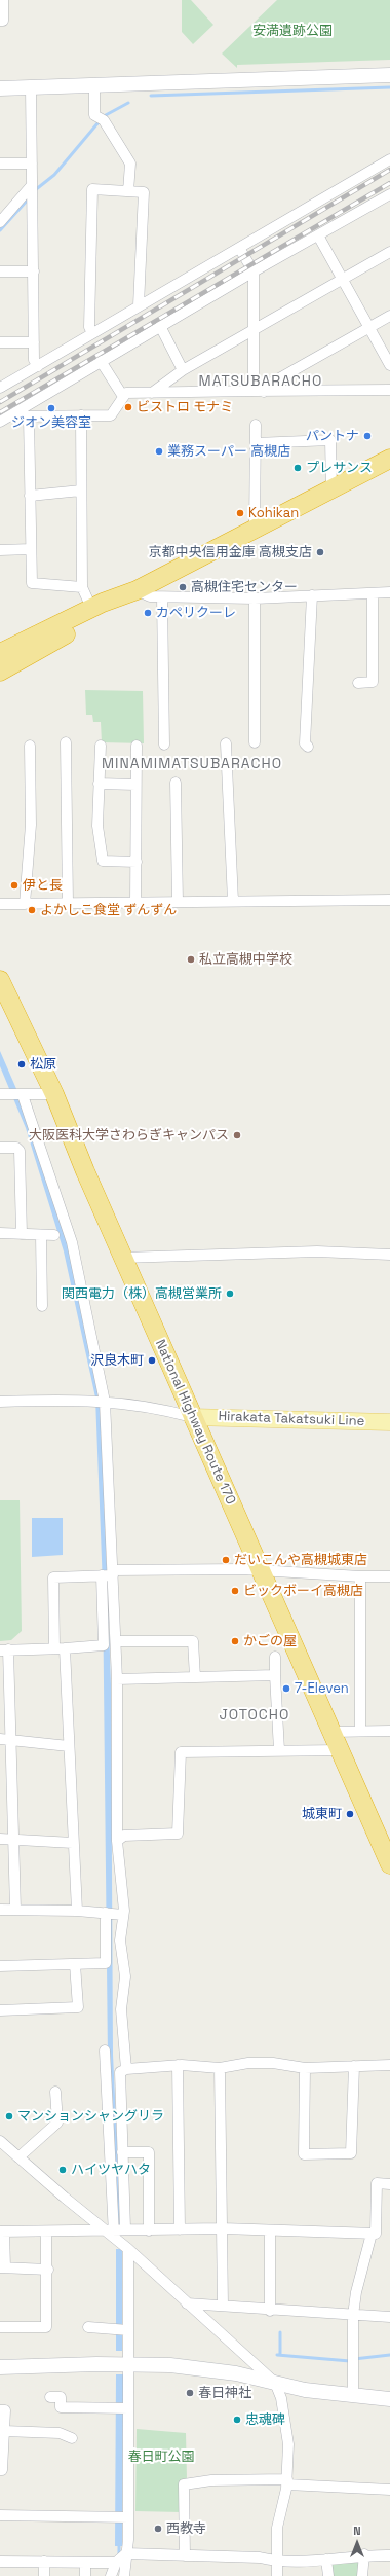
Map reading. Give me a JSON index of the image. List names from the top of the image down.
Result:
{
  "streets": {
    "highway": ["National Highway Route 170"],
    "main road": ["Hirakata Takatsuki Line"]
  },
  "crossings": [
    ["Hirakata Takatsuki Line", "National Highway Route 170"]
  ],
  "districts": ["MATSUBARACHO", "MINAMIMATSUBARACHO", "JOTOCHO"],
  "parks": ["安満遺跡公園", "春日町公園"],
  "places": [
    "ビストロ モナミ",
    "ジオン美容室",
    "パントナ",
    "業務スーパー 高槻店",
    "プレサンス",
    "Kohikan",
    "京都中央信用金庫 高槻支店",
    "高槻住宅センター",
    "カペリクーレ",
    "伊と長",
    "よかしこ食堂 ずんずん",
    "私立高槻中学校",
    "松原",
    "大阪医科大学さわらぎキャンパス",
    "関西電力（株）高槻営業所",
    "沢良木町",
    "だいこんや高槻城東店",
    "ビックボーイ高槻店",
    "かごの屋",
    "7-Eleven",
    "城東町",
    "マンションシャングリラ",
    "ハイツヤハタ",
    "春日神社",
    "忠魂碑",
    "西教寺"
  ],
  "north": "top"
}
